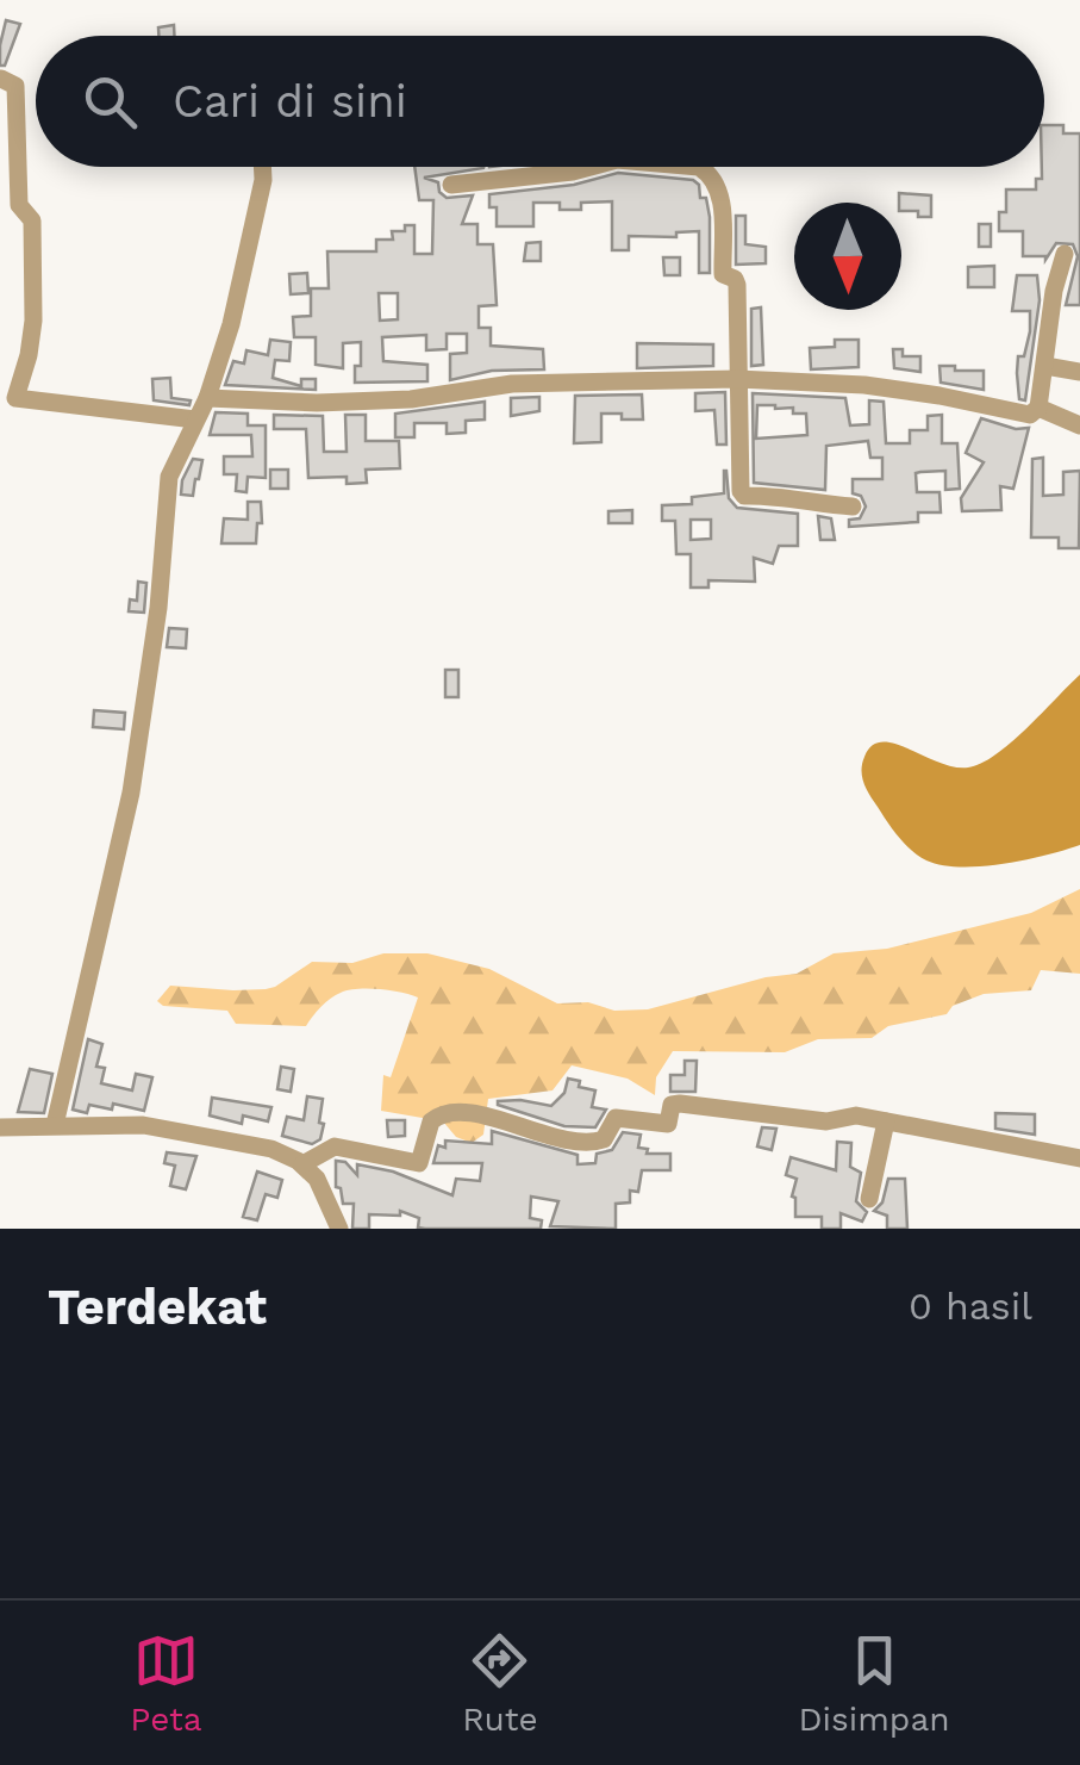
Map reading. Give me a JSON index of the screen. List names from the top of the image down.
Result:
{
  "north": "bottom",
  "page": {
    "search": "Cari di sini",
    "heading": ["Terdekat", "0 hasil"],
    "nav": ["Peta", "Rute", "Disimpan"]
  }
}
